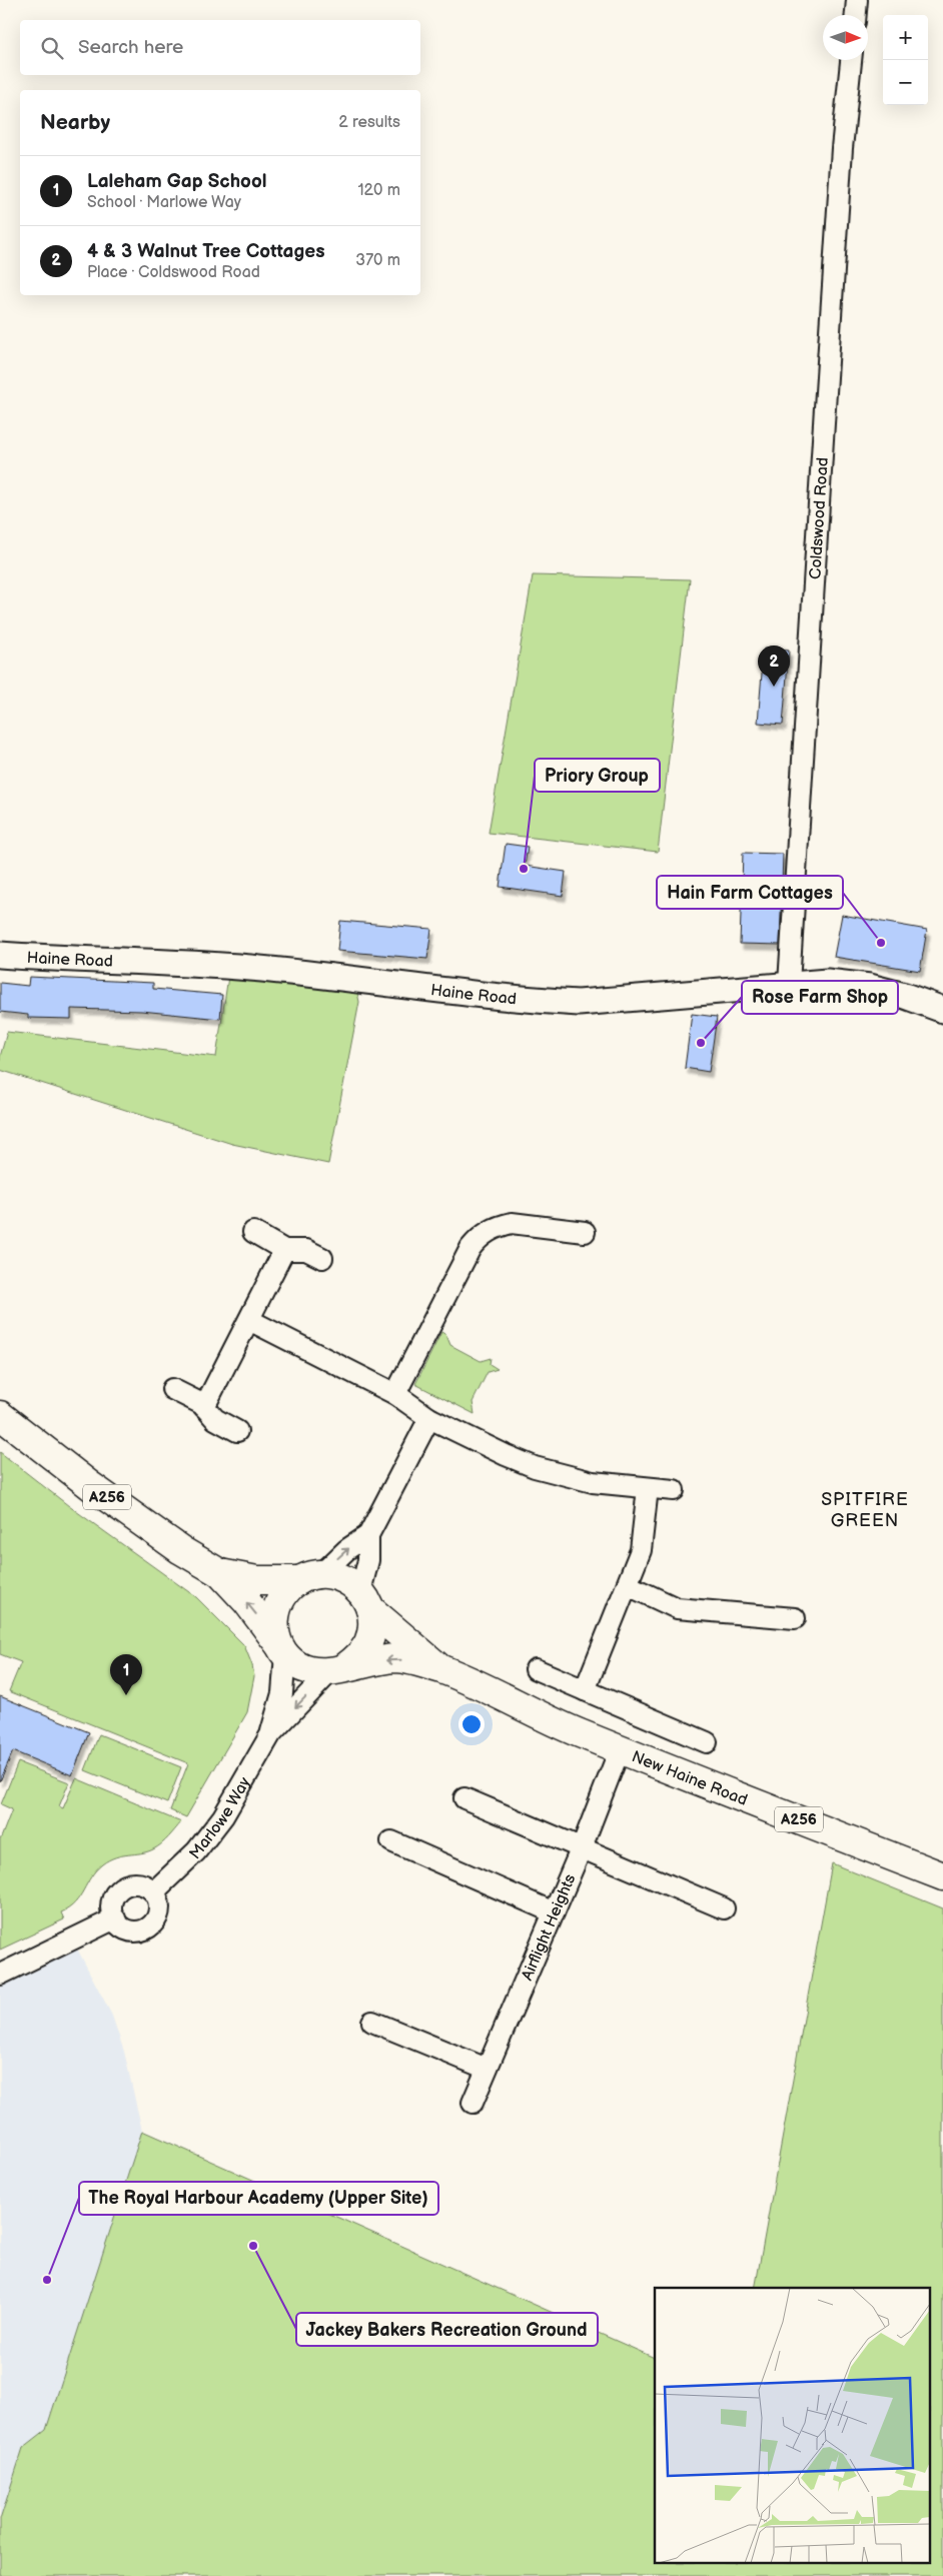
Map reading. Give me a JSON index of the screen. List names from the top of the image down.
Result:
{
  "streets": {
    "main road": ["A256", "New Haine Road"],
    "street": [
      "Coldswood Road",
      "Haine Road",
      "Marlowe Way",
      "Airflight Heights"
    ]
  },
  "crossings": [
    ["Coldswood Road", "Haine Road"],
    ["New Haine Road", "Marlowe Way"],
    ["New Haine Road", "Airflight Heights"]
  ],
  "districts": ["SPITFIRE GREEN"],
  "places": [
    "Priory Group",
    "Hain Farm Cottages",
    "Rose Farm Shop",
    "Jackey Bakers Recreation Ground",
    "The Royal Harbour Academy (Upper Site)"
  ],
  "north": "right",
  "page": {
    "map_buttons": ["+", "−"],
    "search": "Search here",
    "heading": ["Nearby", "2 results"],
    "list": [
      {
        "mark": "1",
        "name": "Laleham Gap School",
        "note": "School · Marlowe Way",
        "value": "120 m"
      },
      {
        "mark": "2",
        "name": "4 & 3 Walnut Tree Cottages",
        "note": "Place · Coldswood Road",
        "value": "370 m"
      }
    ],
    "pins": ["2", "1"]
  }
}
